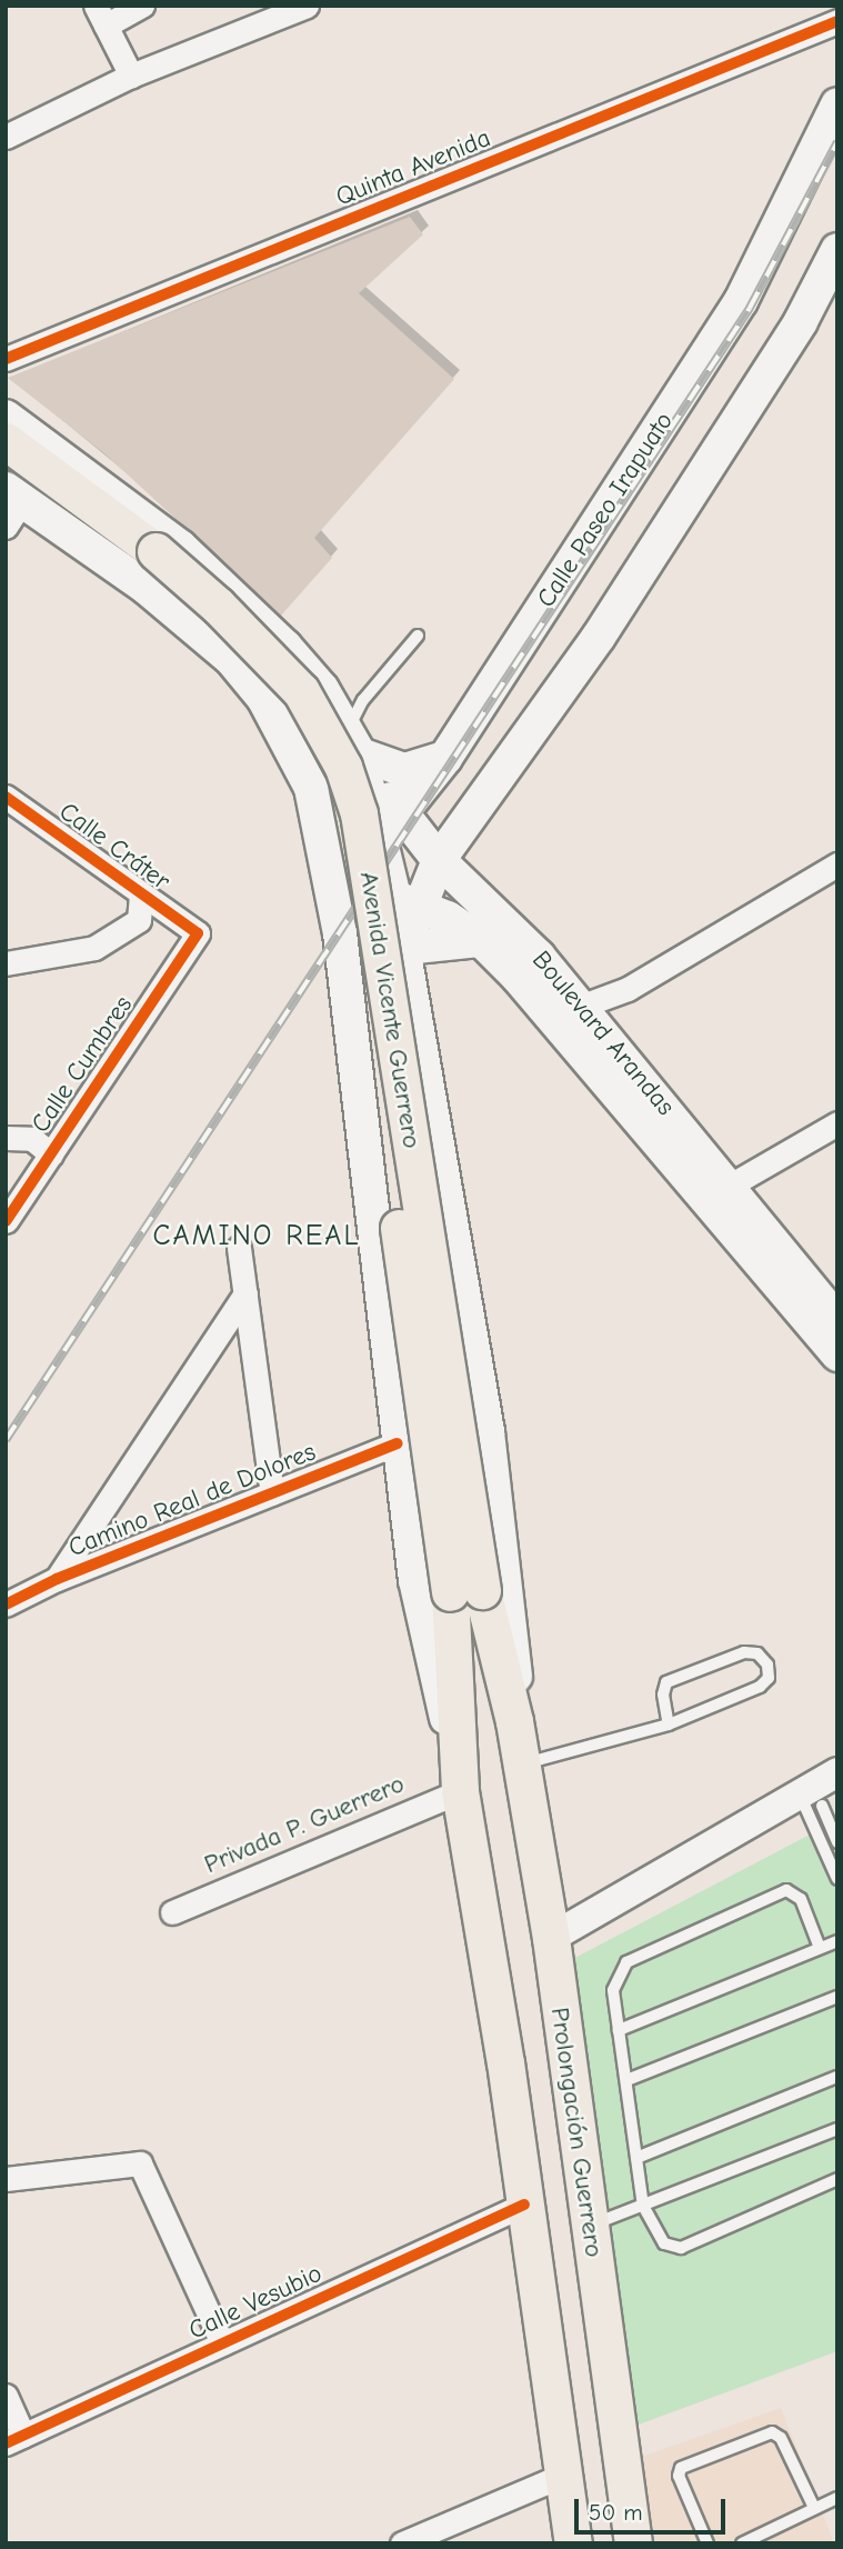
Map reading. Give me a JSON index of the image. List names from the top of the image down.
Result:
{
  "streets": {
    "main road": [
      "Calle Paseo Irapuato",
      "Avenida Vicente Guerrero",
      "Boulevard Arandas",
      "Prolongación Guerrero"
    ],
    "street": [
      "Quinta Avenida",
      "Calle Cráter",
      "Calle Cumbres",
      "Camino Real de Dolores",
      "Privada P. Guerrero",
      "Calle Vesubio"
    ]
  },
  "crossings": [
    ["Calle Paseo Irapuato", "Boulevard Arandas"],
    ["Calle Cráter", "Calle Cumbres"],
    ["Avenida Vicente Guerrero", "Prolongación Guerrero"]
  ],
  "districts": ["CAMINO REAL"],
  "scale_bar": "50 m"
}
